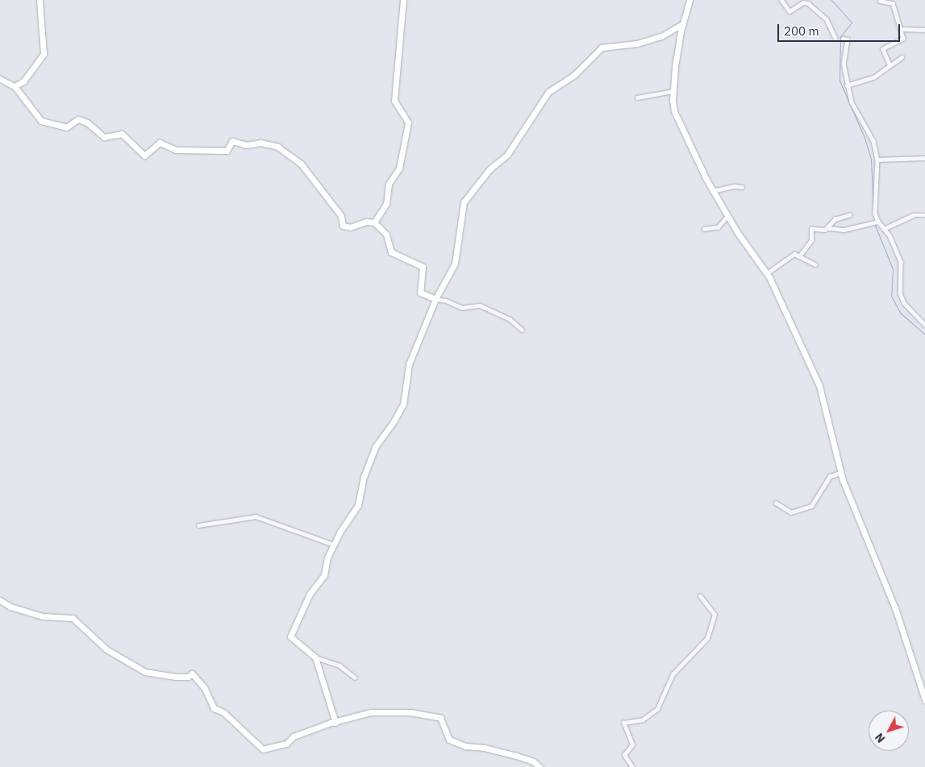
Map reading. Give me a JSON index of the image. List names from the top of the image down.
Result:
{
  "scale_bar": "200 m",
  "north": "bottom left"
}
